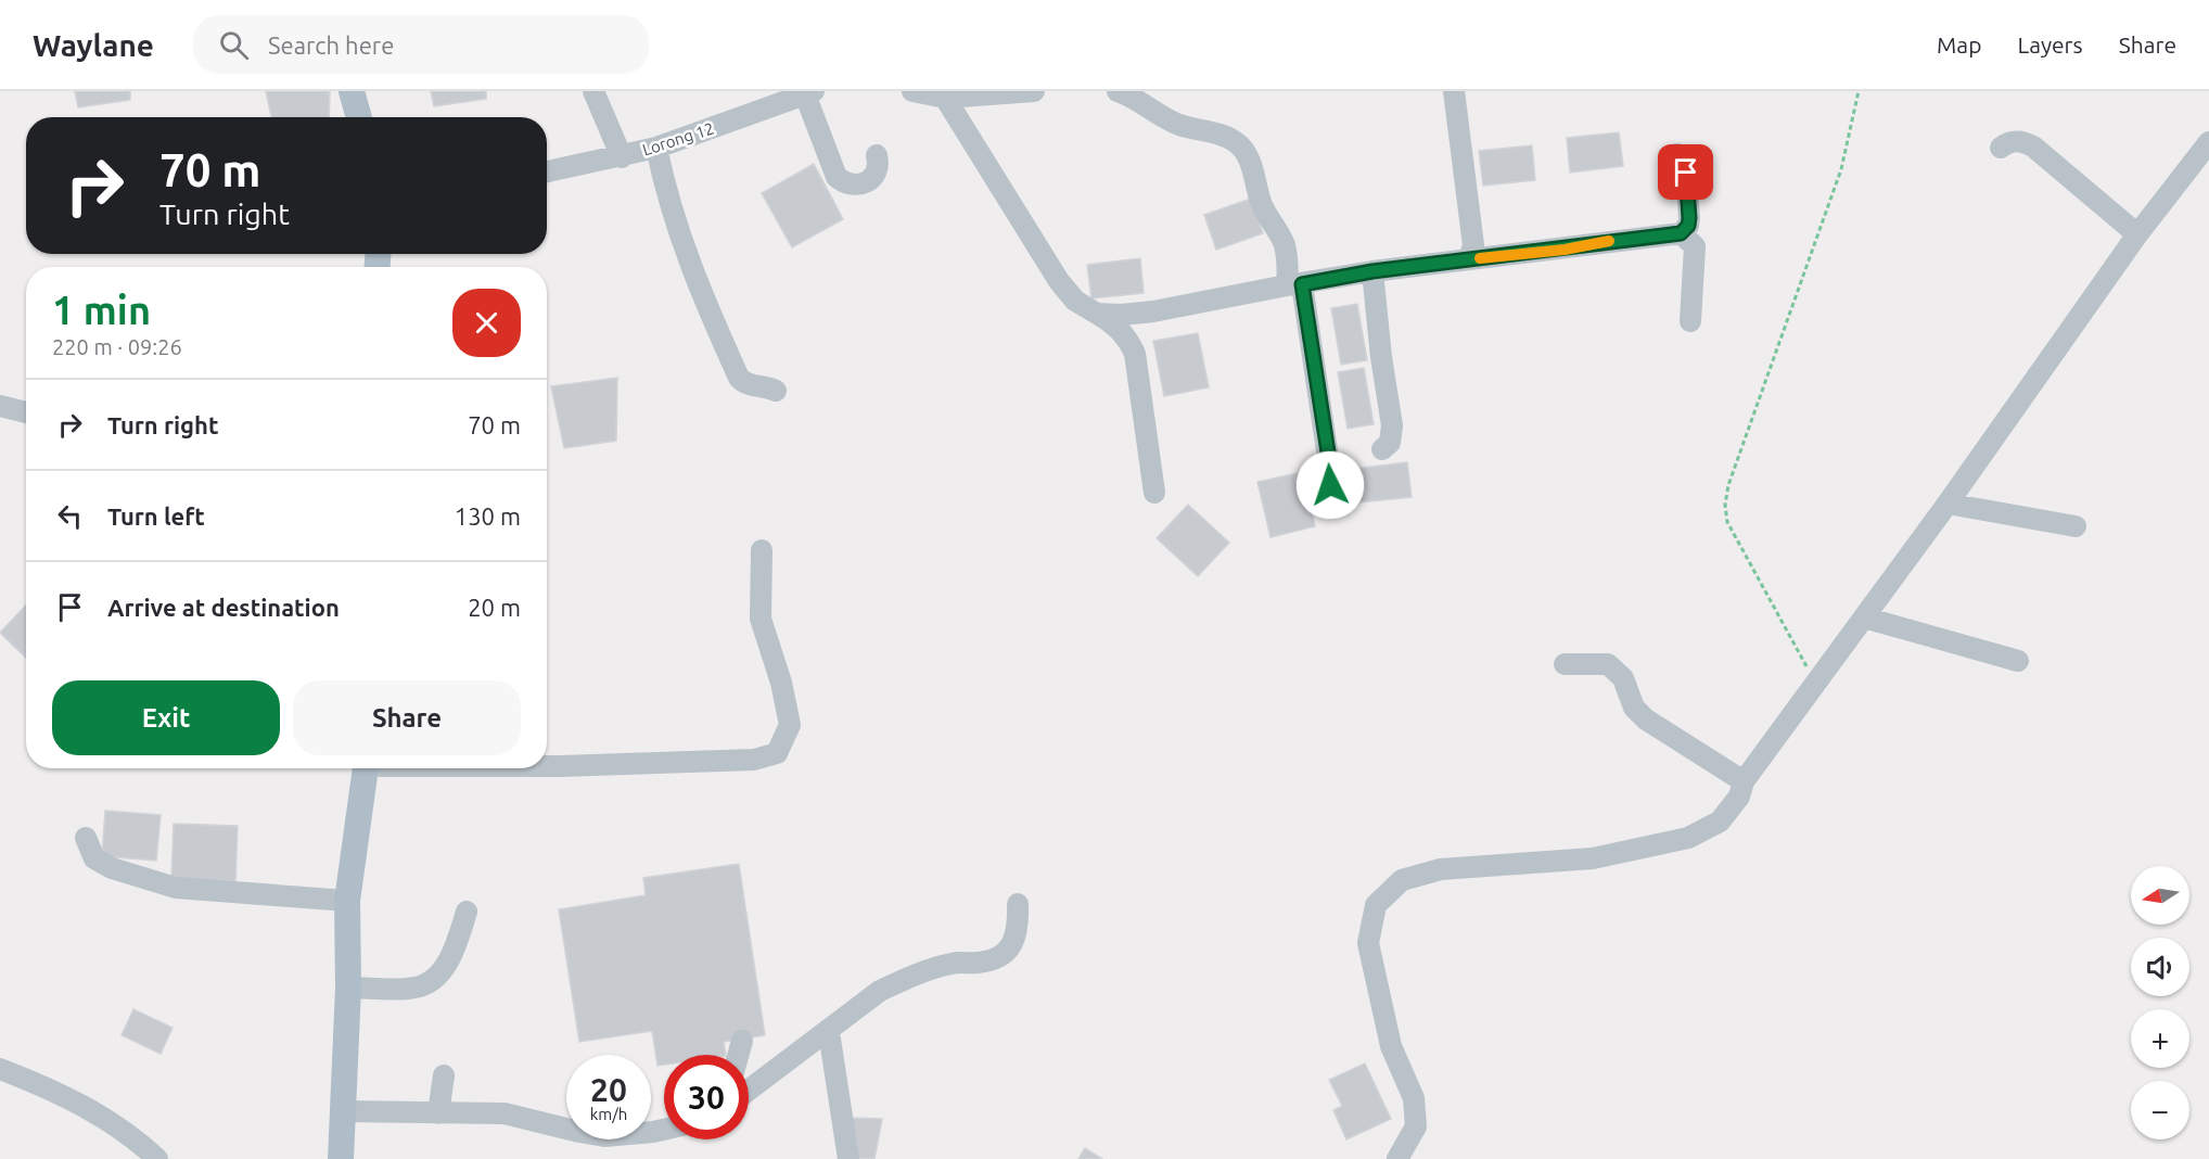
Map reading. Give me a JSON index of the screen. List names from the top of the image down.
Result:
{
  "streets": {
    "street": ["Lorong 12"]
  },
  "north": "left",
  "page": {
    "header": "Waylane",
    "search": "Search here",
    "nav": ["Map", "Layers", "Share"],
    "turn": ["70 m", "Turn right"],
    "heading": ["1 min", "220 m · 09:26"],
    "list": [
      {
        "name": "Turn right",
        "value": "70 m"
      },
      {
        "name": "Turn left",
        "value": "130 m"
      },
      {
        "name": "Arrive at destination",
        "value": "20 m"
      }
    ],
    "buttons": ["Exit", "Share"],
    "map_buttons": ["+", "−"],
    "speed": "20 km/h",
    "limit": "30"
  }
}
